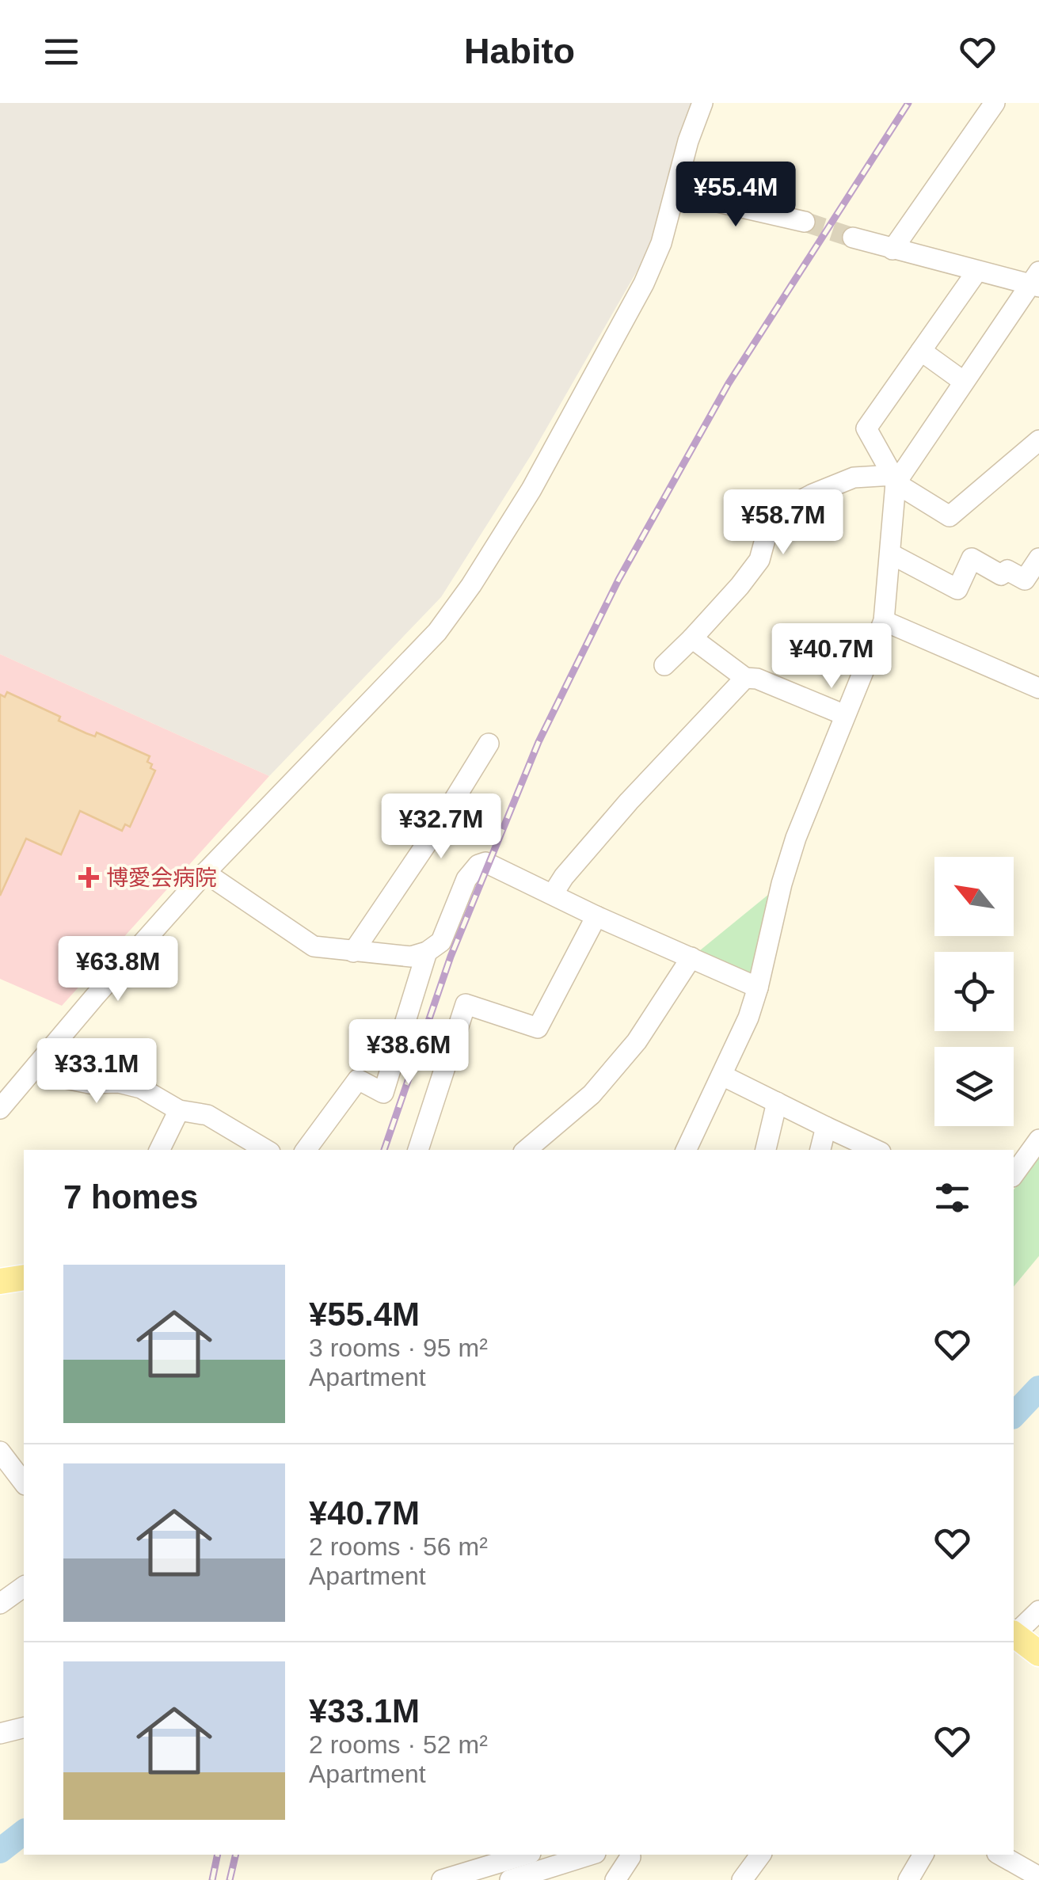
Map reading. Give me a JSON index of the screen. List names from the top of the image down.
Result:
{
  "places": {
    "health": ["博愛会病院"]
  },
  "north": "top left",
  "page": {
    "header": "Habito",
    "price": [
      "¥55.4M",
      "¥58.7M",
      "¥40.7M",
      "¥32.7M",
      "¥63.8M",
      "¥38.6M",
      "¥33.1M"
    ],
    "heading": "7 homes",
    "list": [
      {
        "name": "¥55.4M",
        "note": "3 rooms · 95 m² · Apartment"
      },
      {
        "name": "¥40.7M",
        "note": "2 rooms · 56 m² · Apartment"
      },
      {
        "name": "¥33.1M",
        "note": "2 rooms · 52 m² · Apartment"
      }
    ]
  }
}
